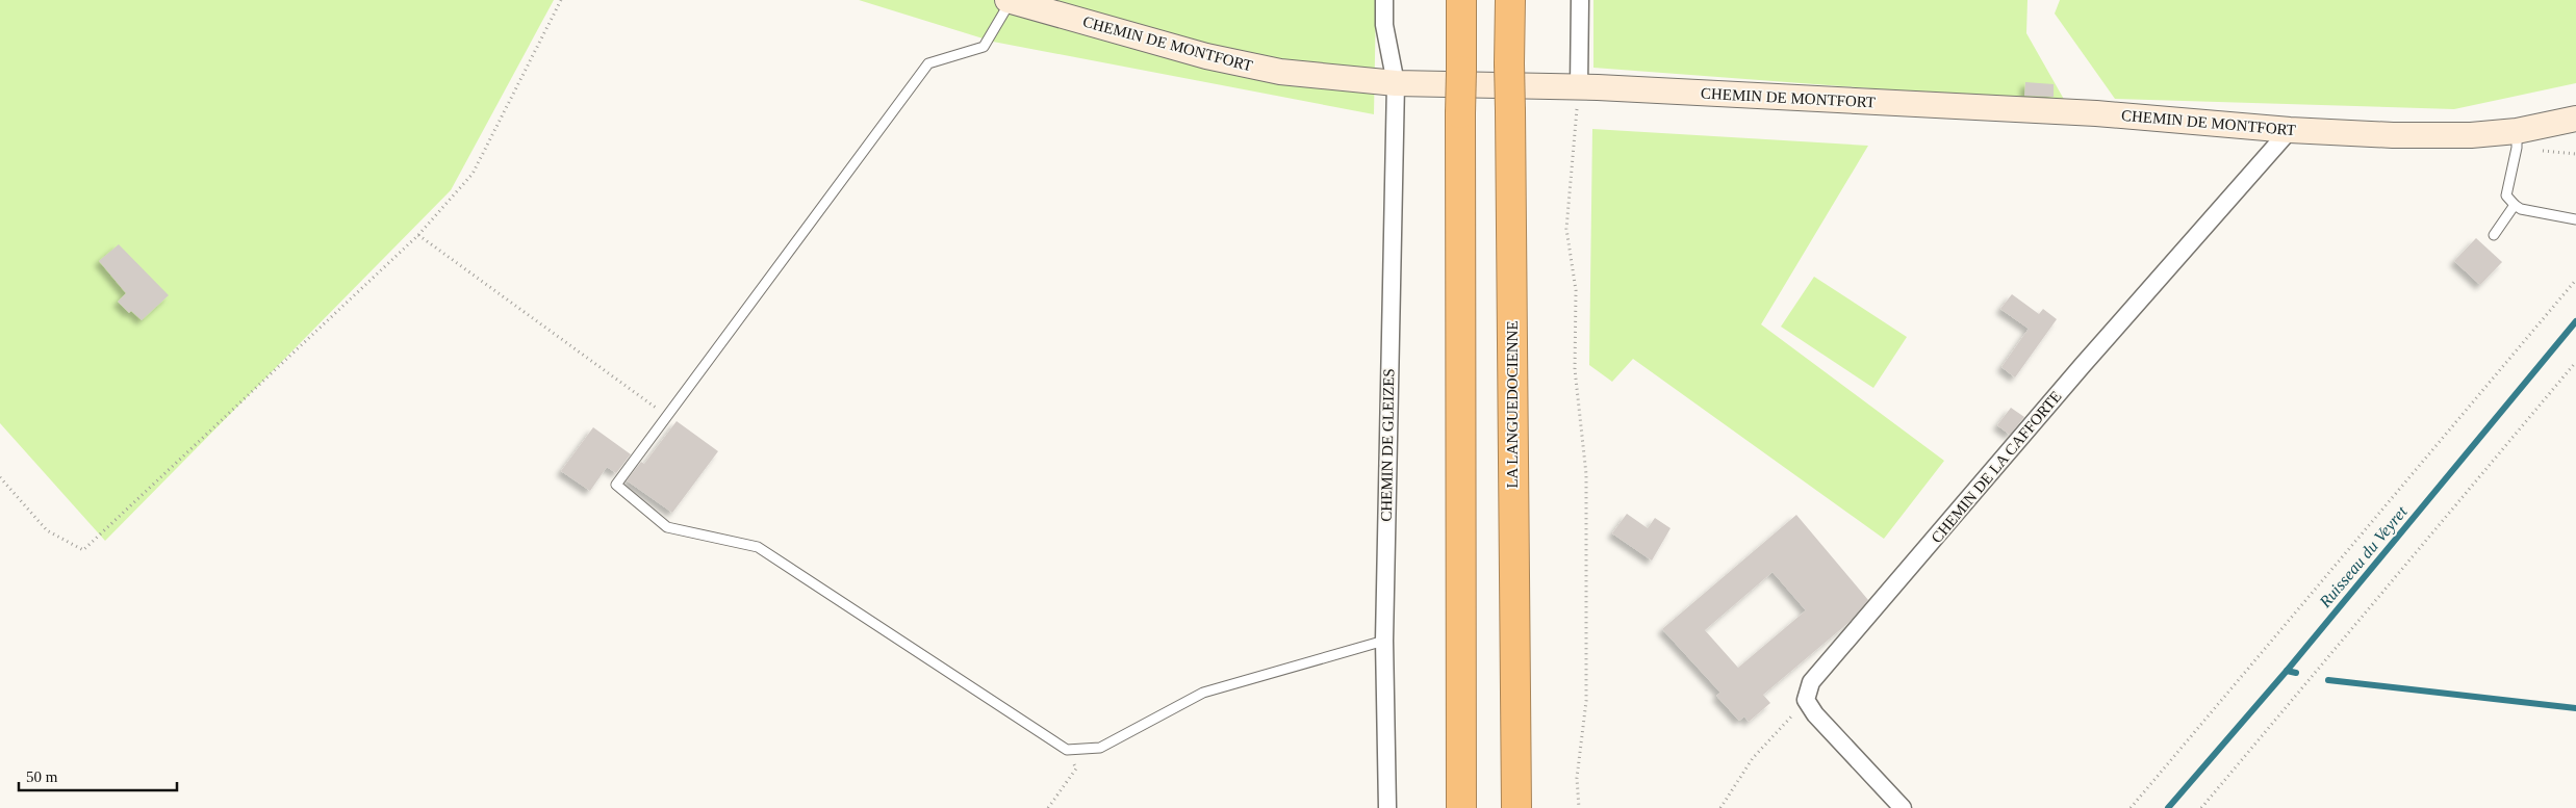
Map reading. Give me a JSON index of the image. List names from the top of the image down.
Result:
{
  "streets": {
    "highway": ["LA LANGUEDOCIENNE"],
    "street": ["CHEMIN DE MONTFORT", "CHEMIN DE GLEIZES", "CHEMIN DE LA CAFFORTE"]
  },
  "crossings": [
    ["CHEMIN DE MONTFORT", "CHEMIN DE GLEIZES"],
    ["CHEMIN DE MONTFORT", "CHEMIN DE LA CAFFORTE"]
  ],
  "water": ["Ruisseau du Veyret"],
  "scale_bar": "50 m"
}
